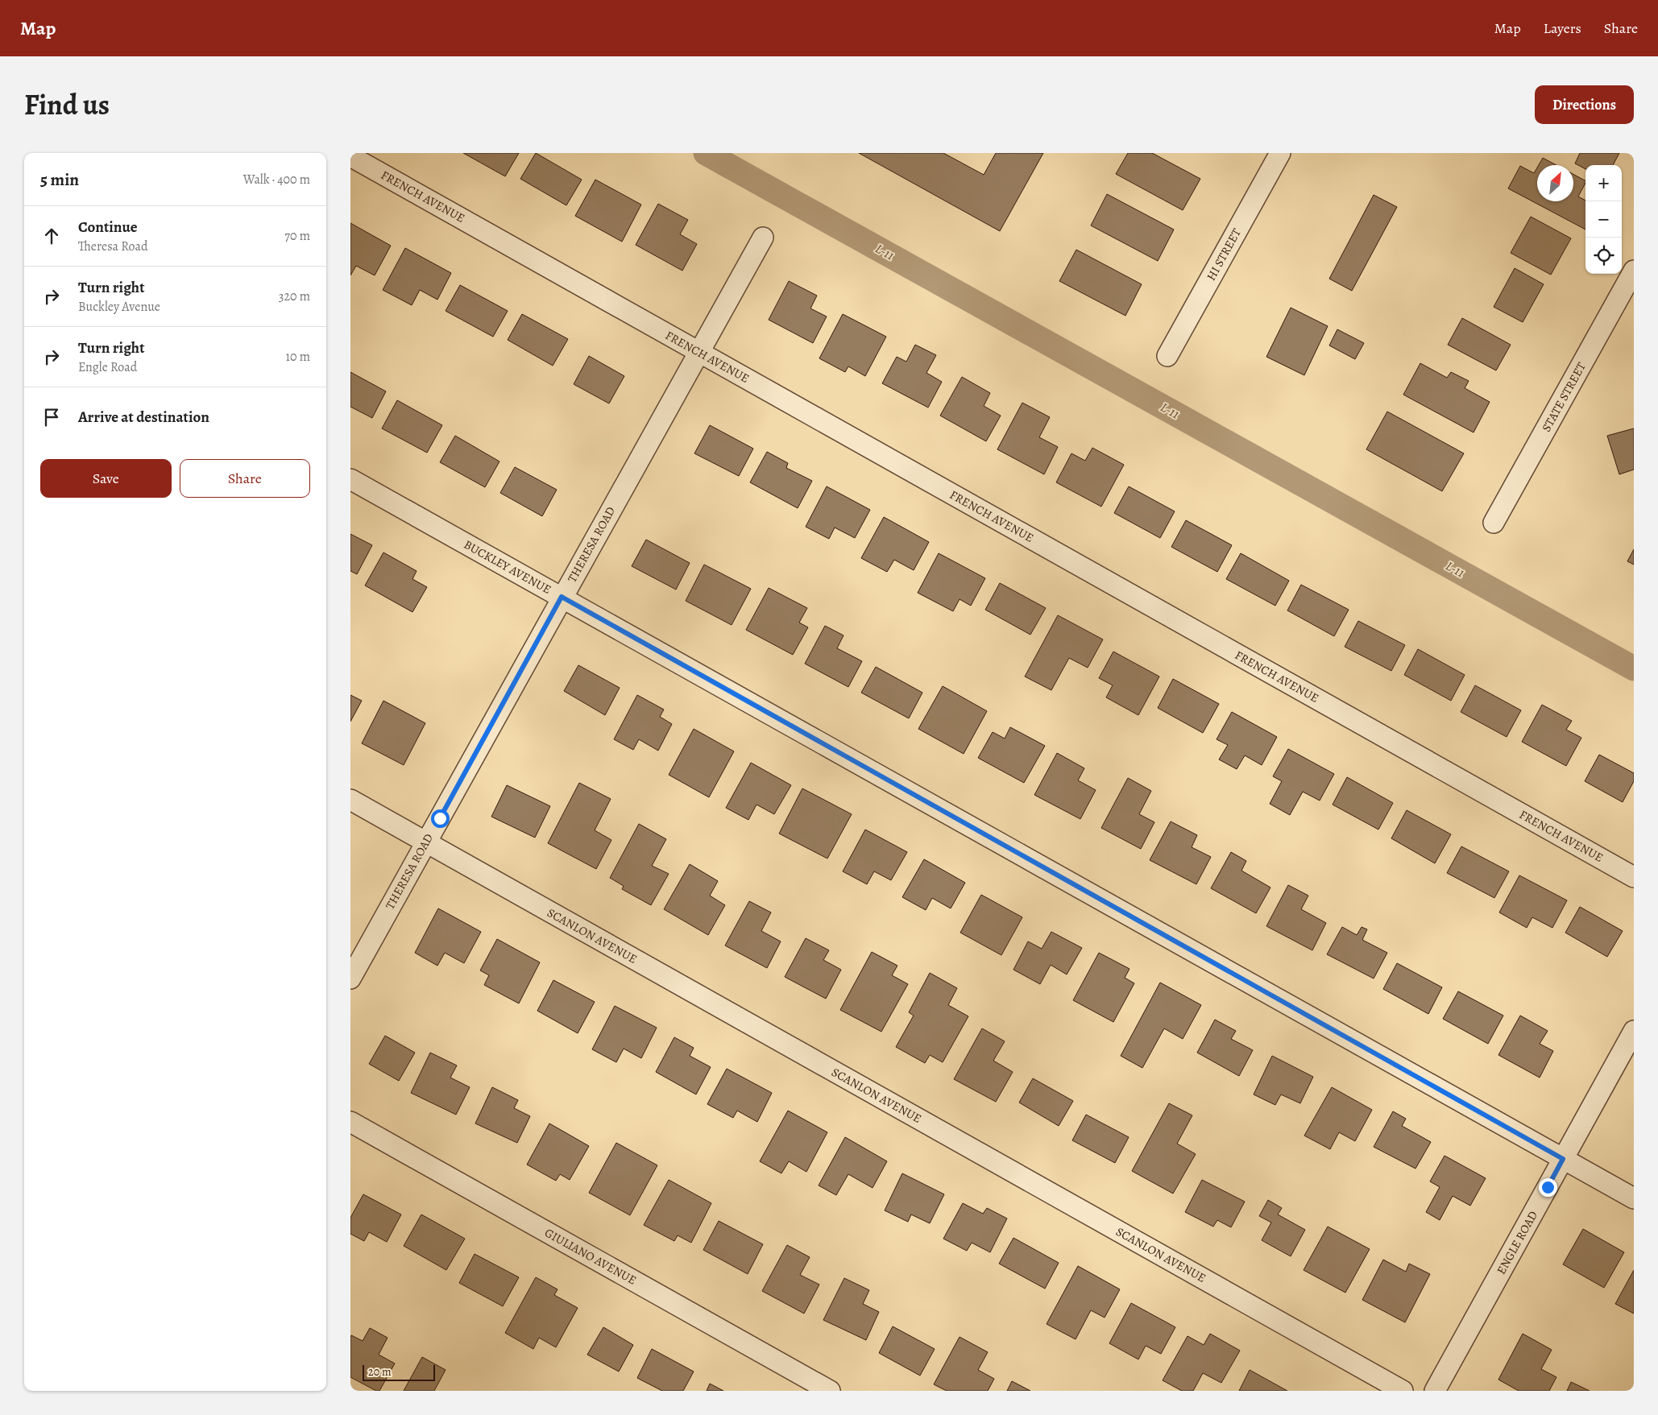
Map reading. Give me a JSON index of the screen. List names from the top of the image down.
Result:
{
  "streets": {
    "street": [
      "FRENCH AVENUE",
      "HI STREET",
      "STATE STREET",
      "THERESA ROAD",
      "BUCKLEY AVENUE",
      "SCANLON AVENUE",
      "ENGLE ROAD",
      "GIULIANO AVENUE"
    ]
  },
  "crossings": [
    ["FRENCH AVENUE", "THERESA ROAD"],
    ["THERESA ROAD", "BUCKLEY AVENUE"],
    ["THERESA ROAD", "SCANLON AVENUE"],
    ["BUCKLEY AVENUE", "ENGLE ROAD"]
  ],
  "water": ["L-11"],
  "scale_bar": "20 m",
  "north": "top right",
  "page": {
    "header": "Map",
    "nav": ["Map", "Layers", "Share"],
    "title": "Find us",
    "buttons": [
      "Directions",
      ["Save", "Share"]
    ],
    "heading": ["5 min", "Walk · 400 m"],
    "map_buttons": ["+", "−"],
    "list": [
      ["Continue", "Theresa Road", "70 m"],
      ["Turn right", "Buckley Avenue", "320 m"],
      ["Turn right", "Engle Road", "10 m"],
      "Arrive at destination"
    ],
    "scale": "20 m"
  }
}
